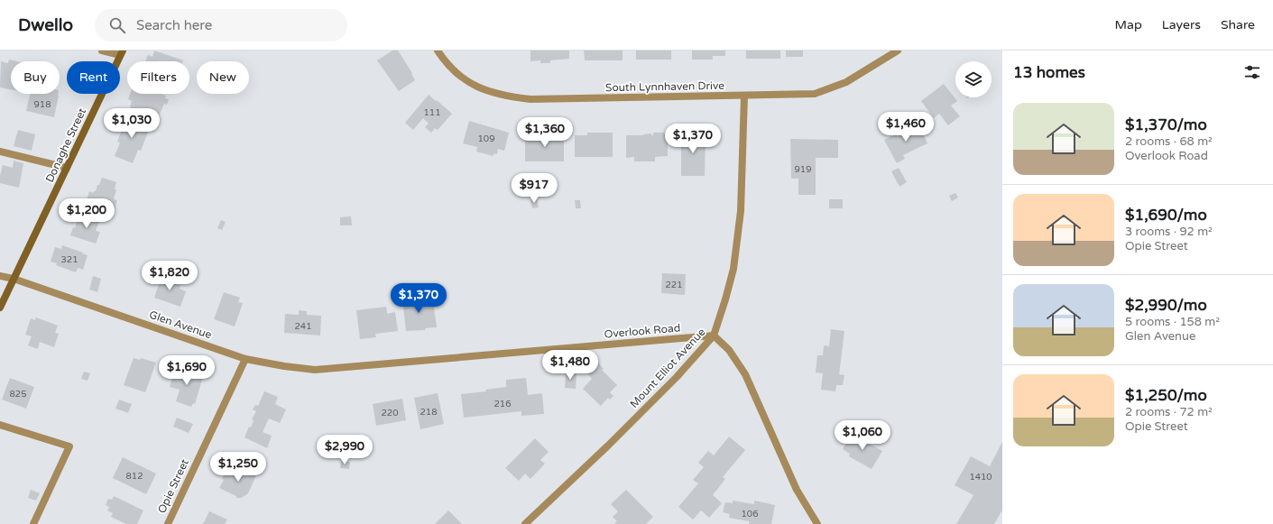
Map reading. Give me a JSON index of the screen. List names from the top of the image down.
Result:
{
  "streets": {
    "street": [
      "South Lynnhaven Drive",
      "Donaghe Street",
      "Glen Avenue",
      "Overlook Road",
      "Mount Elliot Avenue",
      "Opie Street"
    ]
  },
  "crossings": [
    ["South Lynnhaven Drive", "Mount Elliot Avenue"],
    ["Donaghe Street", "Glen Avenue"],
    ["Glen Avenue", "Overlook Road"],
    ["Glen Avenue", "Opie Street"],
    ["Overlook Road", "Mount Elliot Avenue"]
  ],
  "house_numbers": [
    "918",
    "111",
    "109",
    "919",
    "321",
    "221",
    "241",
    "825",
    "216",
    "218",
    "220",
    "812",
    "1410",
    "106"
  ],
  "page": {
    "header": "Dwello",
    "search": "Search here",
    "nav": ["Map", "Layers", "Share"],
    "heading": "13 homes",
    "chip": [
      "Buy",
      "Rent",
      "Filters",
      "New"
    ],
    "list": [
      {
        "name": "$1,370/mo",
        "note": "2 rooms · 68 m² · Overlook Road"
      },
      {
        "name": "$1,690/mo",
        "note": "3 rooms · 92 m² · Opie Street"
      },
      {
        "name": "$2,990/mo",
        "note": "5 rooms · 158 m² · Glen Avenue"
      },
      {
        "name": "$1,250/mo",
        "note": "2 rooms · 72 m² · Opie Street"
      }
    ],
    "price": [
      "$1,030",
      "$1,460",
      "$1,360",
      "$1,370",
      "$917",
      "$1,200",
      "$1,820",
      "$1,370",
      "$1,480",
      "$1,690",
      "$1,060",
      "$2,990",
      "$1,250"
    ]
  }
}
